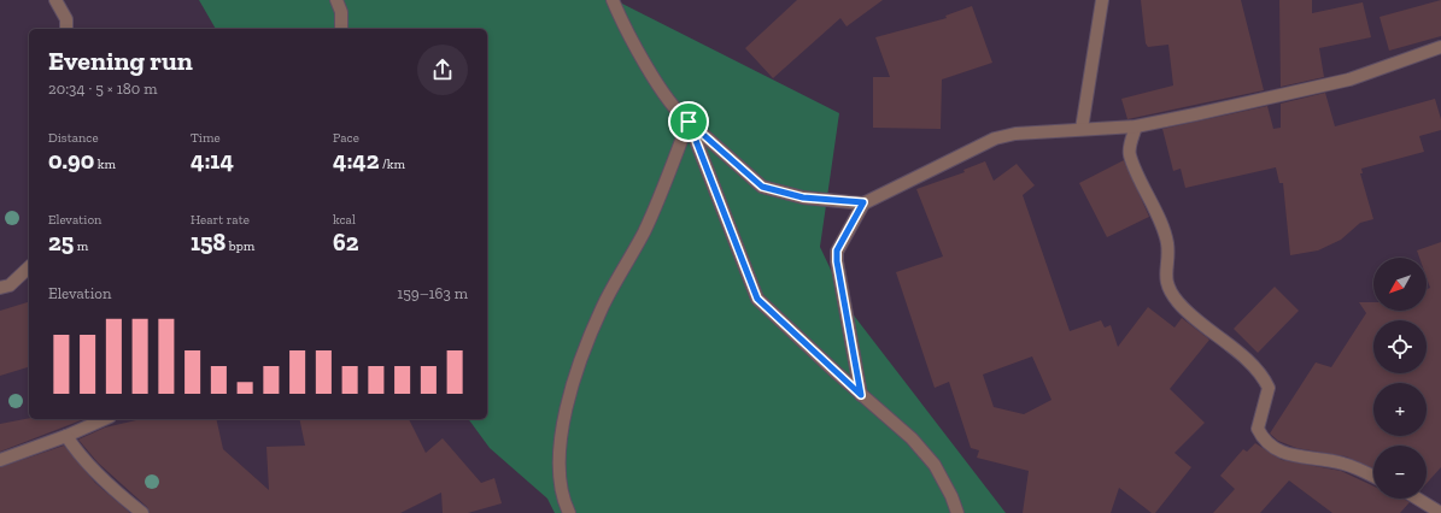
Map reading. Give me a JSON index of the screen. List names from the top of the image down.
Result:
{
  "north": "bottom left",
  "page": {
    "heading": ["Evening run", "20:34 · 5 × 180 m"],
    "stats": [
      ["Distance", "0.90 km"],
      ["Time", "4:14"],
      ["Pace", "4:42 /km"],
      ["Elevation", "25 m"],
      ["Heart rate", "158 bpm"],
      ["kcal", "62"]
    ],
    "map_buttons": ["+", "−"],
    "chart": ["Elevation", "159–163 m"]
  }
}
